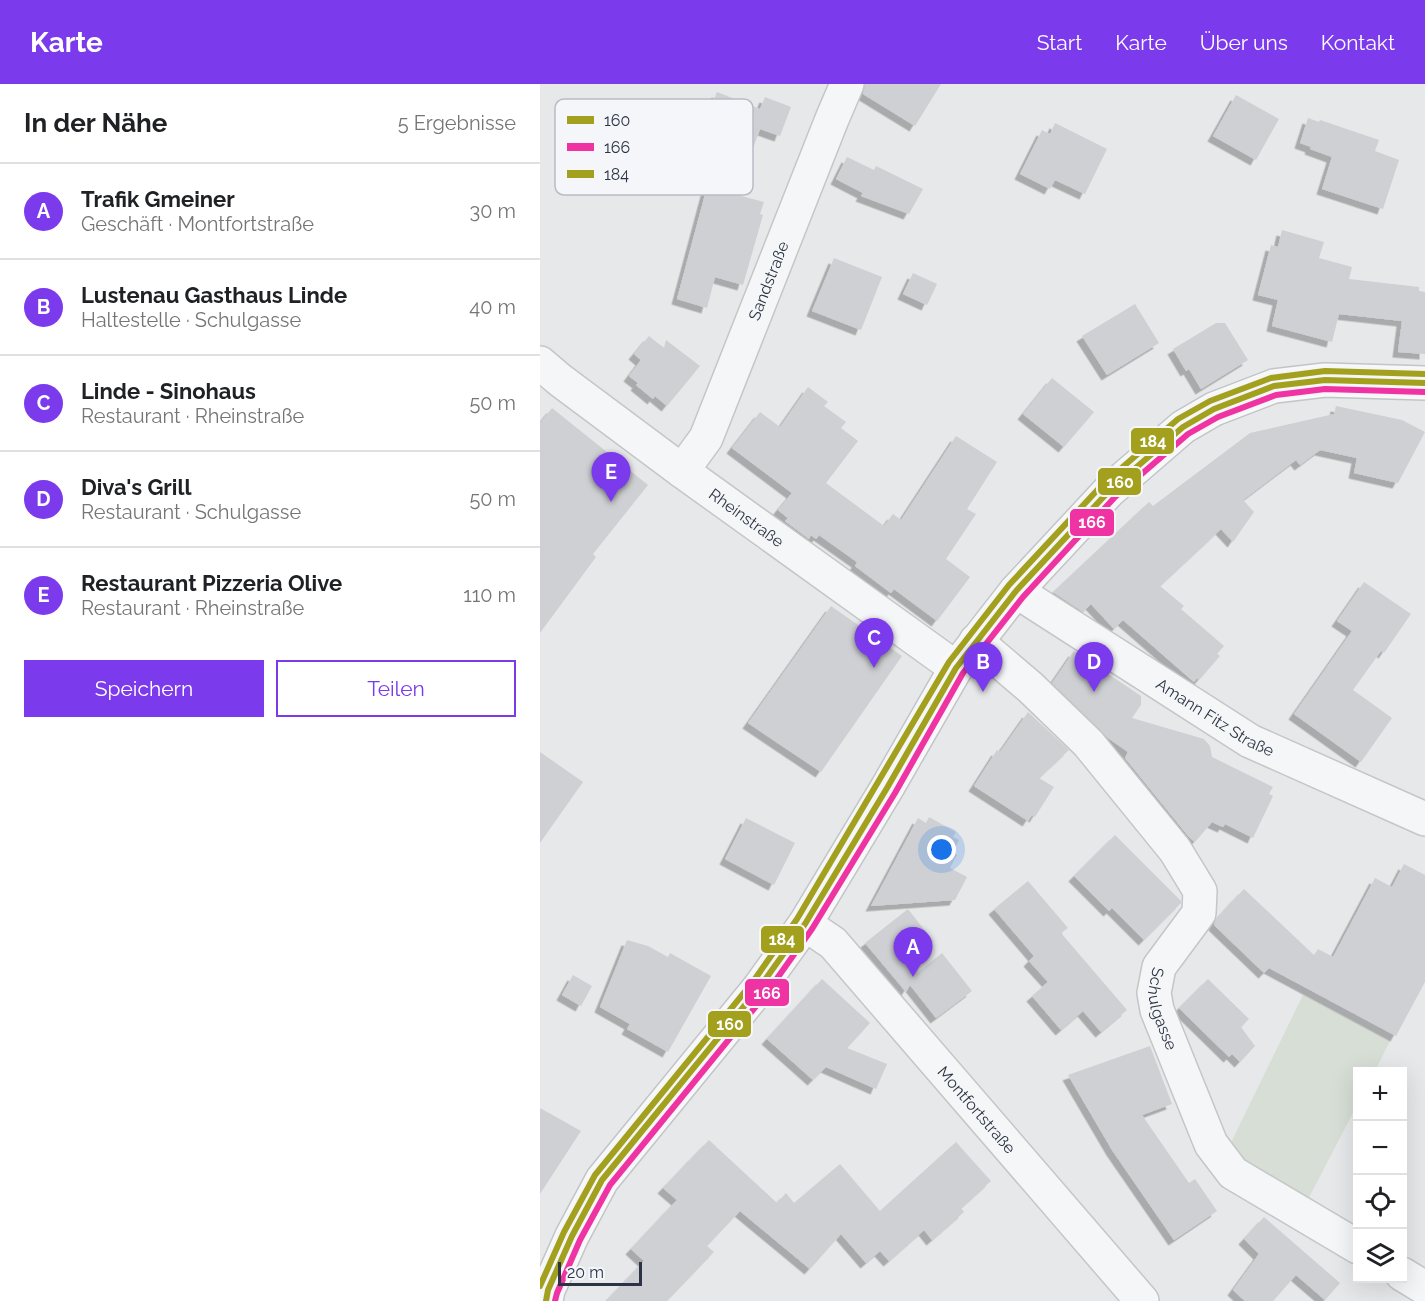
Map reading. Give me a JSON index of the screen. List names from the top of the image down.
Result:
{
  "streets": {
    "street": [
      "Sandstraße",
      "Rheinstraße",
      "Amann Fitz Straße",
      "Schulgasse",
      "Montfortstraße"
    ]
  },
  "crossings": [
    ["Sandstraße", "Rheinstraße"]
  ],
  "lines": ["transit line 184", "transit line 160", "transit line 166"],
  "legend": ["160", "166", "184"],
  "scale_bar": "20 m",
  "page": {
    "header": "Karte",
    "nav": [
      "Start",
      "Karte",
      "Über uns",
      "Kontakt"
    ],
    "heading": ["In der Nähe", "5 Ergebnisse"],
    "list": [
      {
        "mark": "A",
        "name": "Trafik Gmeiner",
        "note": "Geschäft · Montfortstraße",
        "value": "30 m"
      },
      {
        "mark": "B",
        "name": "Lustenau Gasthaus Linde",
        "note": "Haltestelle · Schulgasse",
        "value": "40 m"
      },
      {
        "mark": "C",
        "name": "Linde - Sinohaus",
        "note": "Restaurant · Rheinstraße",
        "value": "50 m"
      },
      {
        "mark": "D",
        "name": "Diva's Grill",
        "note": "Restaurant · Schulgasse",
        "value": "50 m"
      },
      {
        "mark": "E",
        "name": "Restaurant Pizzeria Olive",
        "note": "Restaurant · Rheinstraße",
        "value": "110 m"
      }
    ],
    "pins": [
      "E",
      "C",
      "B",
      "D",
      "A"
    ],
    "buttons": ["Speichern", "Teilen"],
    "map_buttons": ["+", "−"],
    "scale": "20 m"
  }
}
